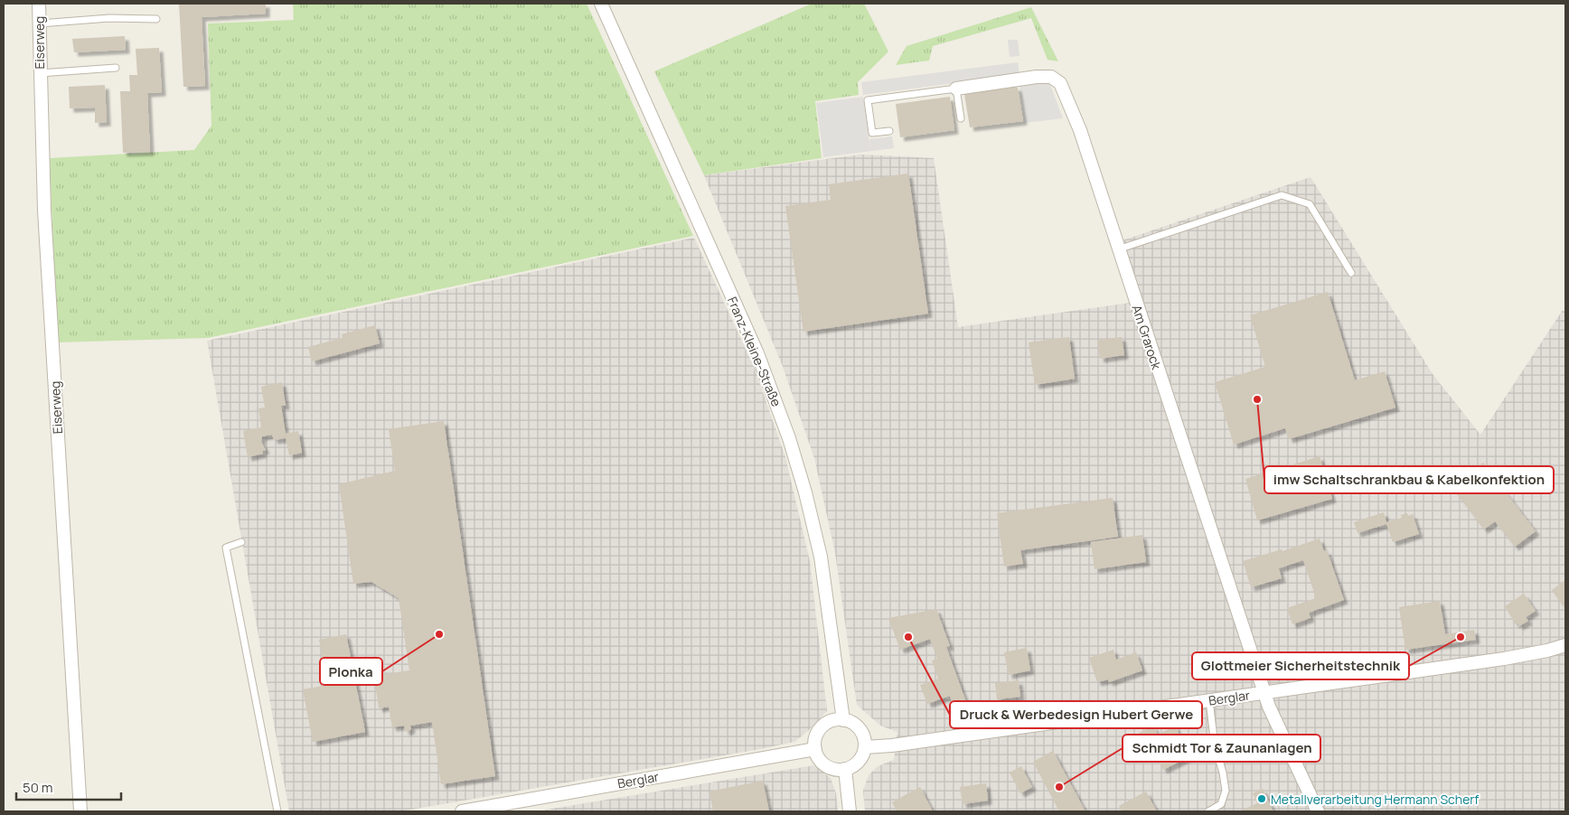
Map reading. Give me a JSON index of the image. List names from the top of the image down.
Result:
{
  "streets": {
    "street": [
      "Eiserweg",
      "Am Grarock",
      "Franz-Kleine-Straße",
      "Berglar"
    ]
  },
  "crossings": [
    ["Am Grarock", "Berglar"],
    ["Franz-Kleine-Straße", "Berglar"]
  ],
  "places": [
    "imw Schaltschrankbau & Kabelkonfektion",
    "Plonka",
    "Druck & Werbedesign Hubert Gerwe",
    "Glottmeier Sicherheitstechnik",
    "Schmidt Tor & Zaunanlagen",
    "Metallverarbeitung Hermann Scherf"
  ],
  "scale_bar": "50 m"
}
